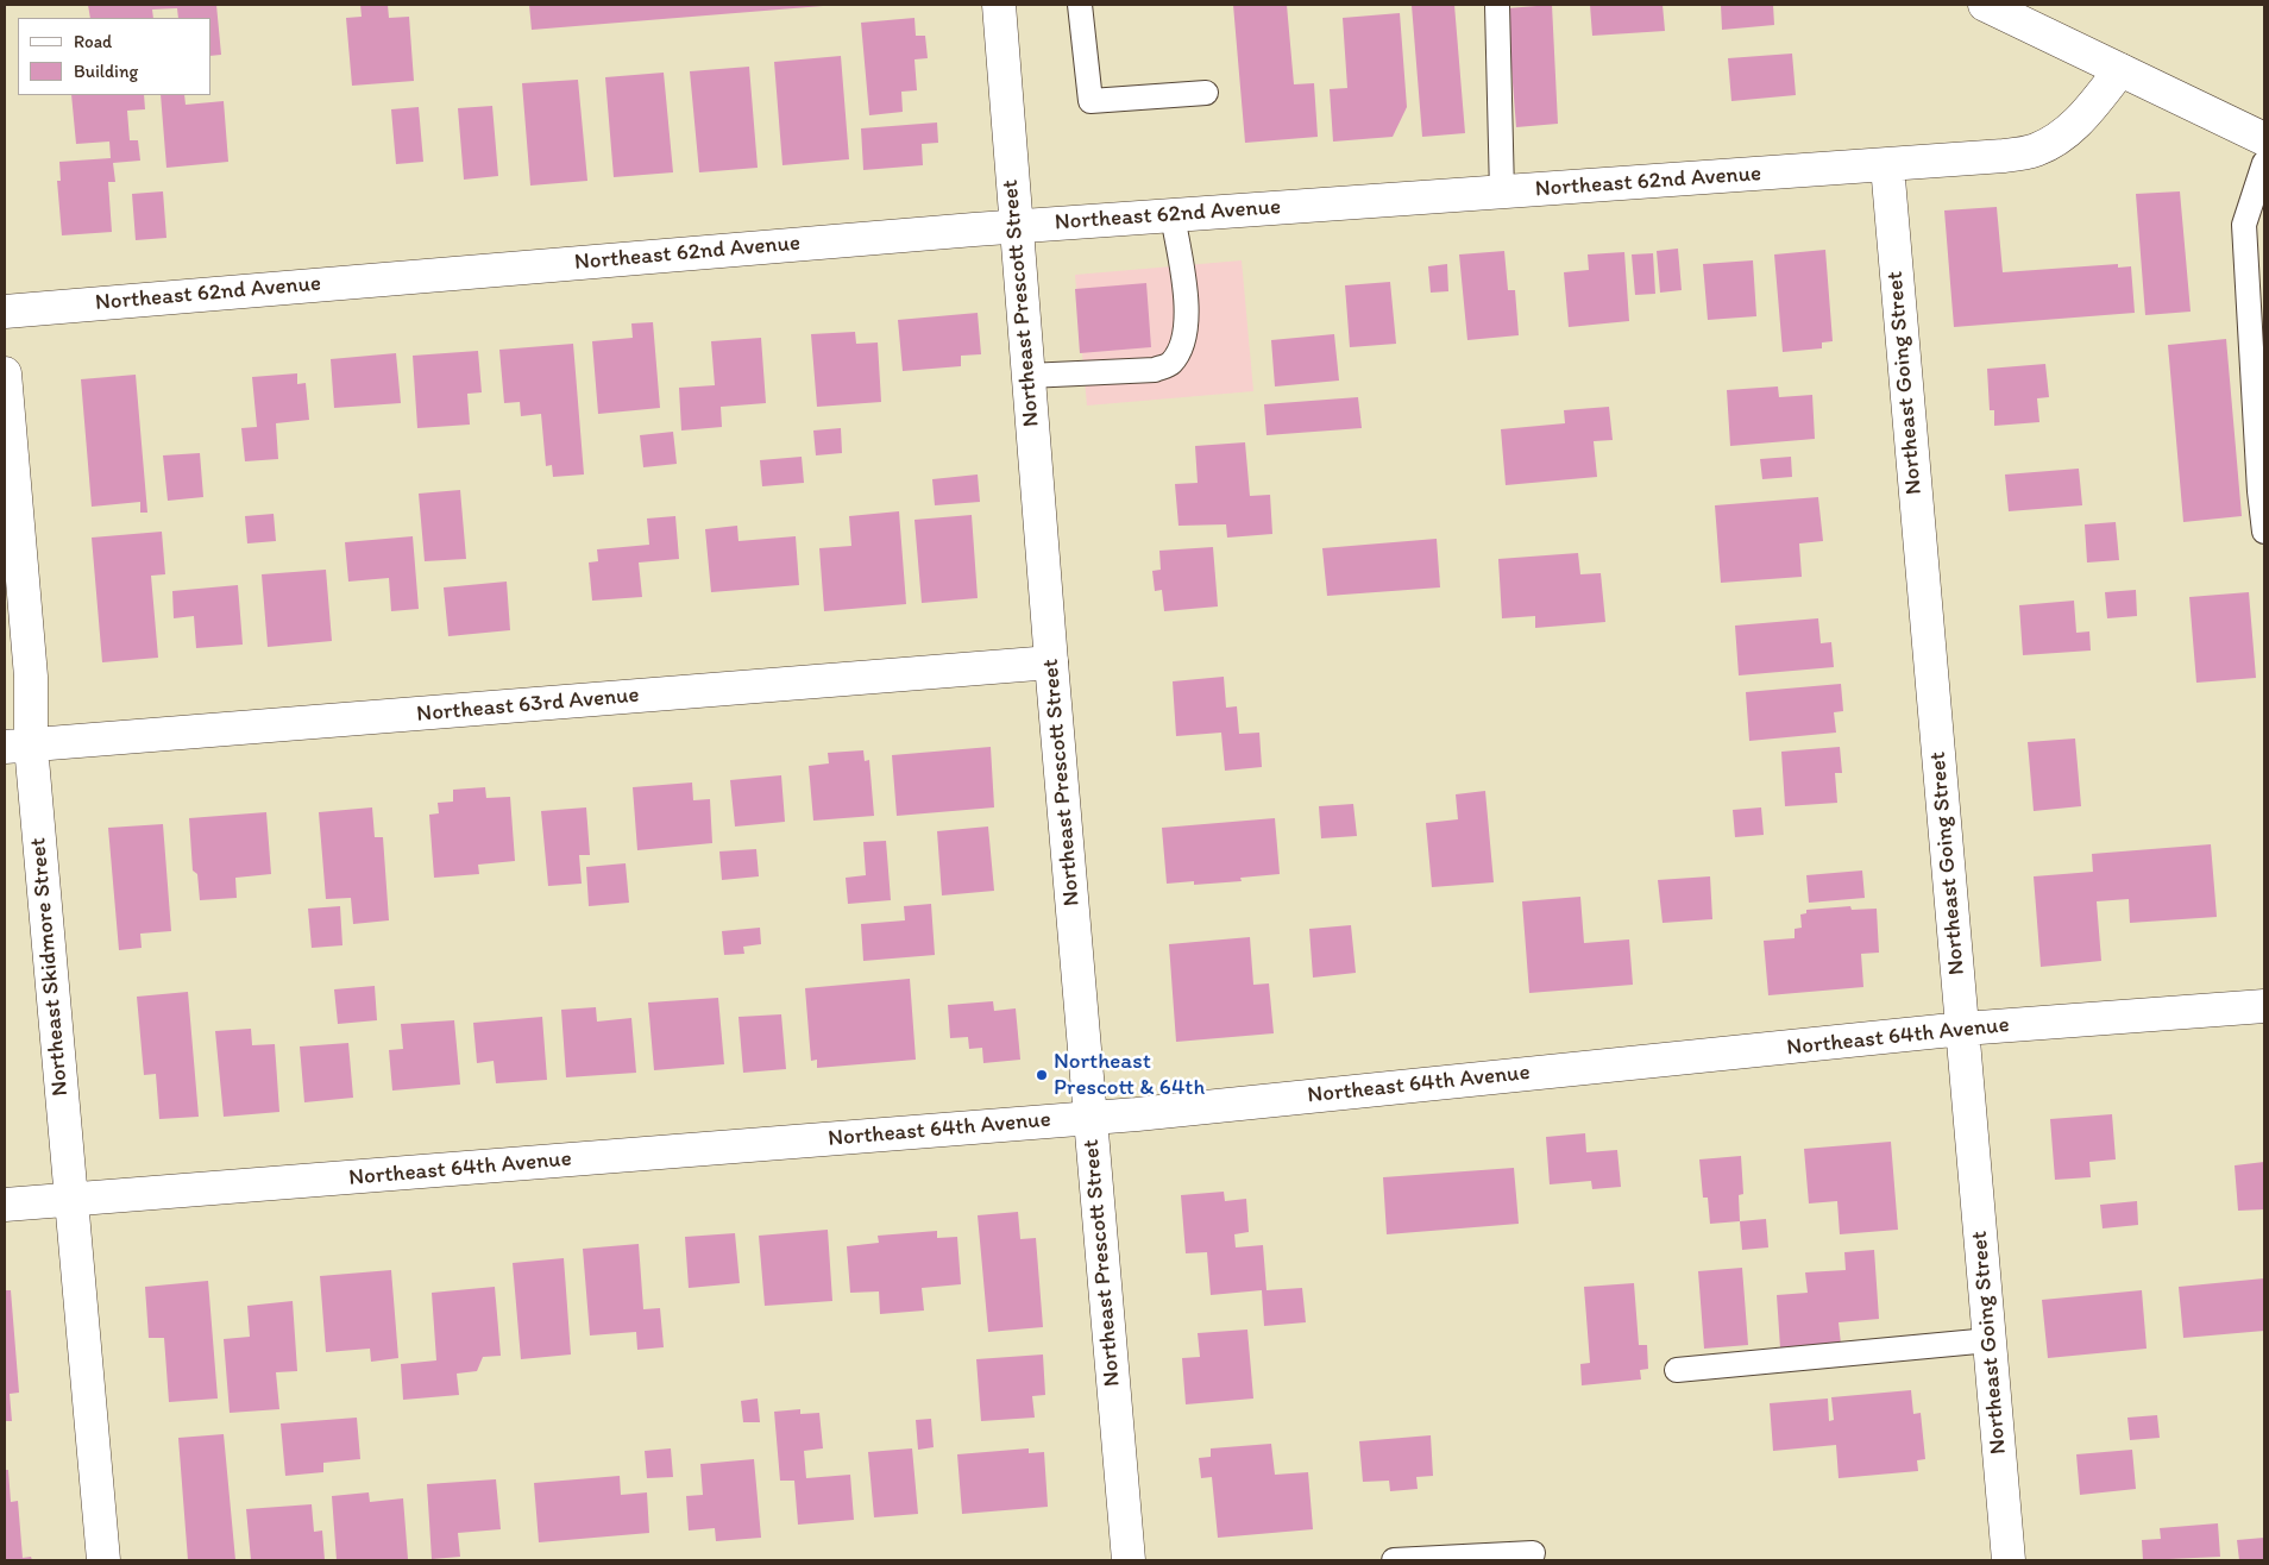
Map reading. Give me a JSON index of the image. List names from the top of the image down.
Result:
{
  "streets": {
    "street": [
      "Northeast 62nd Avenue",
      "Northeast Prescott Street",
      "Northeast Going Street",
      "Northeast 63rd Avenue",
      "Northeast Skidmore Street",
      "Northeast 64th Avenue"
    ]
  },
  "crossings": [
    ["Northeast 62nd Avenue", "Northeast Prescott Street"],
    ["Northeast 62nd Avenue", "Northeast Going Street"],
    ["Northeast Prescott Street", "Northeast 63rd Avenue"],
    ["Northeast Prescott Street", "Northeast 64th Avenue"],
    ["Northeast Going Street", "Northeast 64th Avenue"],
    ["Northeast 63rd Avenue", "Northeast Skidmore Street"],
    ["Northeast Skidmore Street", "Northeast 64th Avenue"]
  ],
  "places": ["Northeast Prescott & 64th"],
  "legend": ["Road", "Building"]
}
